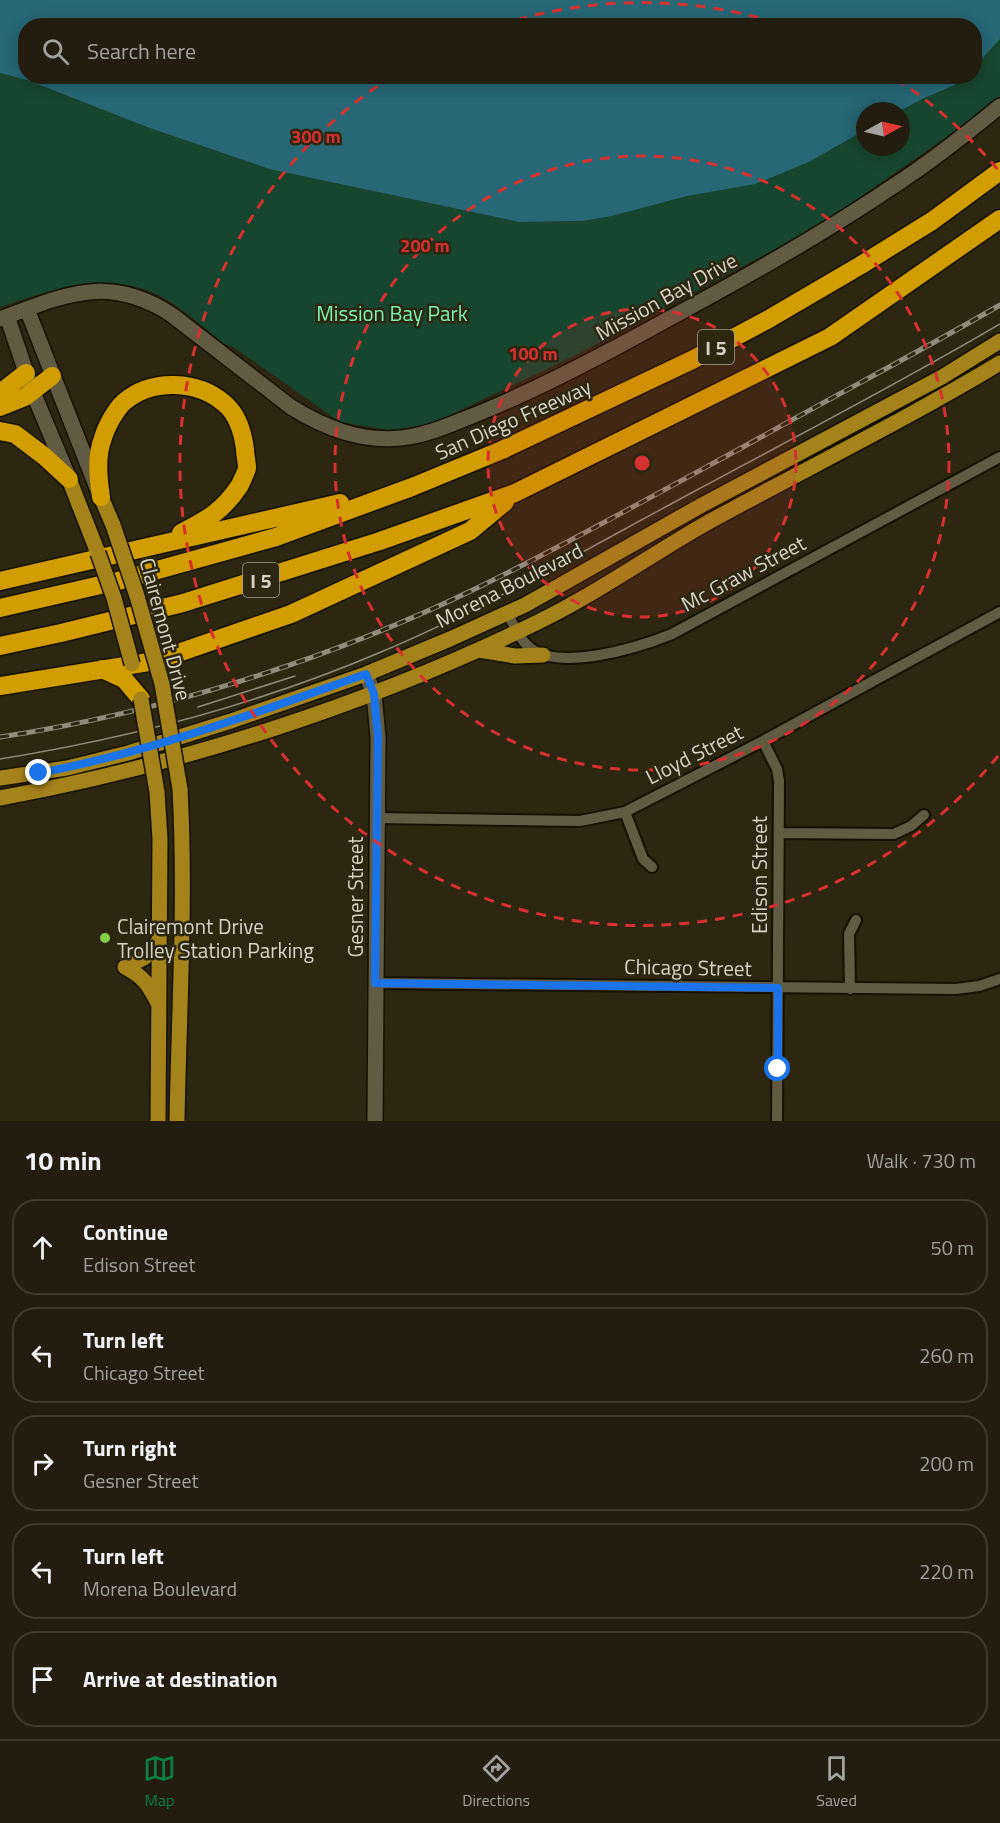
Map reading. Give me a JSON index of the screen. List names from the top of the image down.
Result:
{
  "streets": {
    "highway": ["I 5", "San Diego Freeway"],
    "main road": [
      "Mission Bay Drive",
      "Morena Boulevard",
      "Clairemont Drive",
      "Gesner Street"
    ],
    "street": [
      "Mc Graw Street",
      "Lloyd Street",
      "Edison Street",
      "Chicago Street"
    ]
  },
  "crossings": [
    ["Mission Bay Drive", "Clairemont Drive"],
    ["Morena Boulevard", "Gesner Street"],
    ["Lloyd Street", "Edison Street"],
    ["Lloyd Street", "Gesner Street"],
    ["Edison Street", "Chicago Street"],
    ["Gesner Street", "Chicago Street"]
  ],
  "parks": ["Mission Bay Park"],
  "places": ["Clairemont Drive Trolley Station Parking"],
  "north": "right",
  "page": {
    "search": "Search here",
    "heading": ["10 min", "Walk · 730 m"],
    "list": [
      ["Continue", "Edison Street", "50 m"],
      ["Turn left", "Chicago Street", "260 m"],
      ["Turn right", "Gesner Street", "200 m"],
      ["Turn left", "Morena Boulevard", "220 m"],
      "Arrive at destination"
    ],
    "nav": ["Map", "Directions", "Saved"]
  },
  "rings": ["300 m", "200 m", "100 m"]
}
